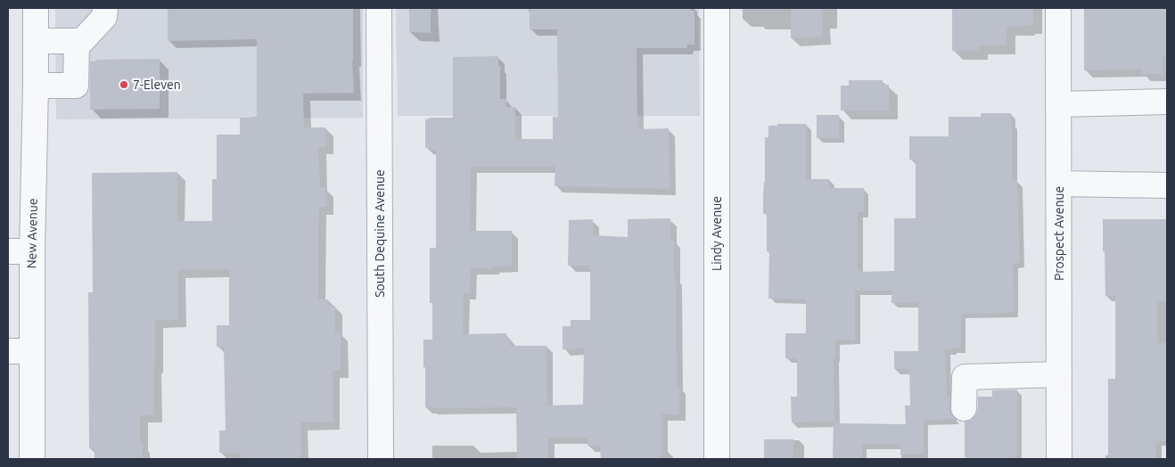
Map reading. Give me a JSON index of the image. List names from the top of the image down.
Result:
{
  "streets": {
    "street": [
      "New Avenue",
      "South Dequine Avenue",
      "Lindy Avenue",
      "Prospect Avenue"
    ]
  },
  "places": ["7-Eleven"]
}
